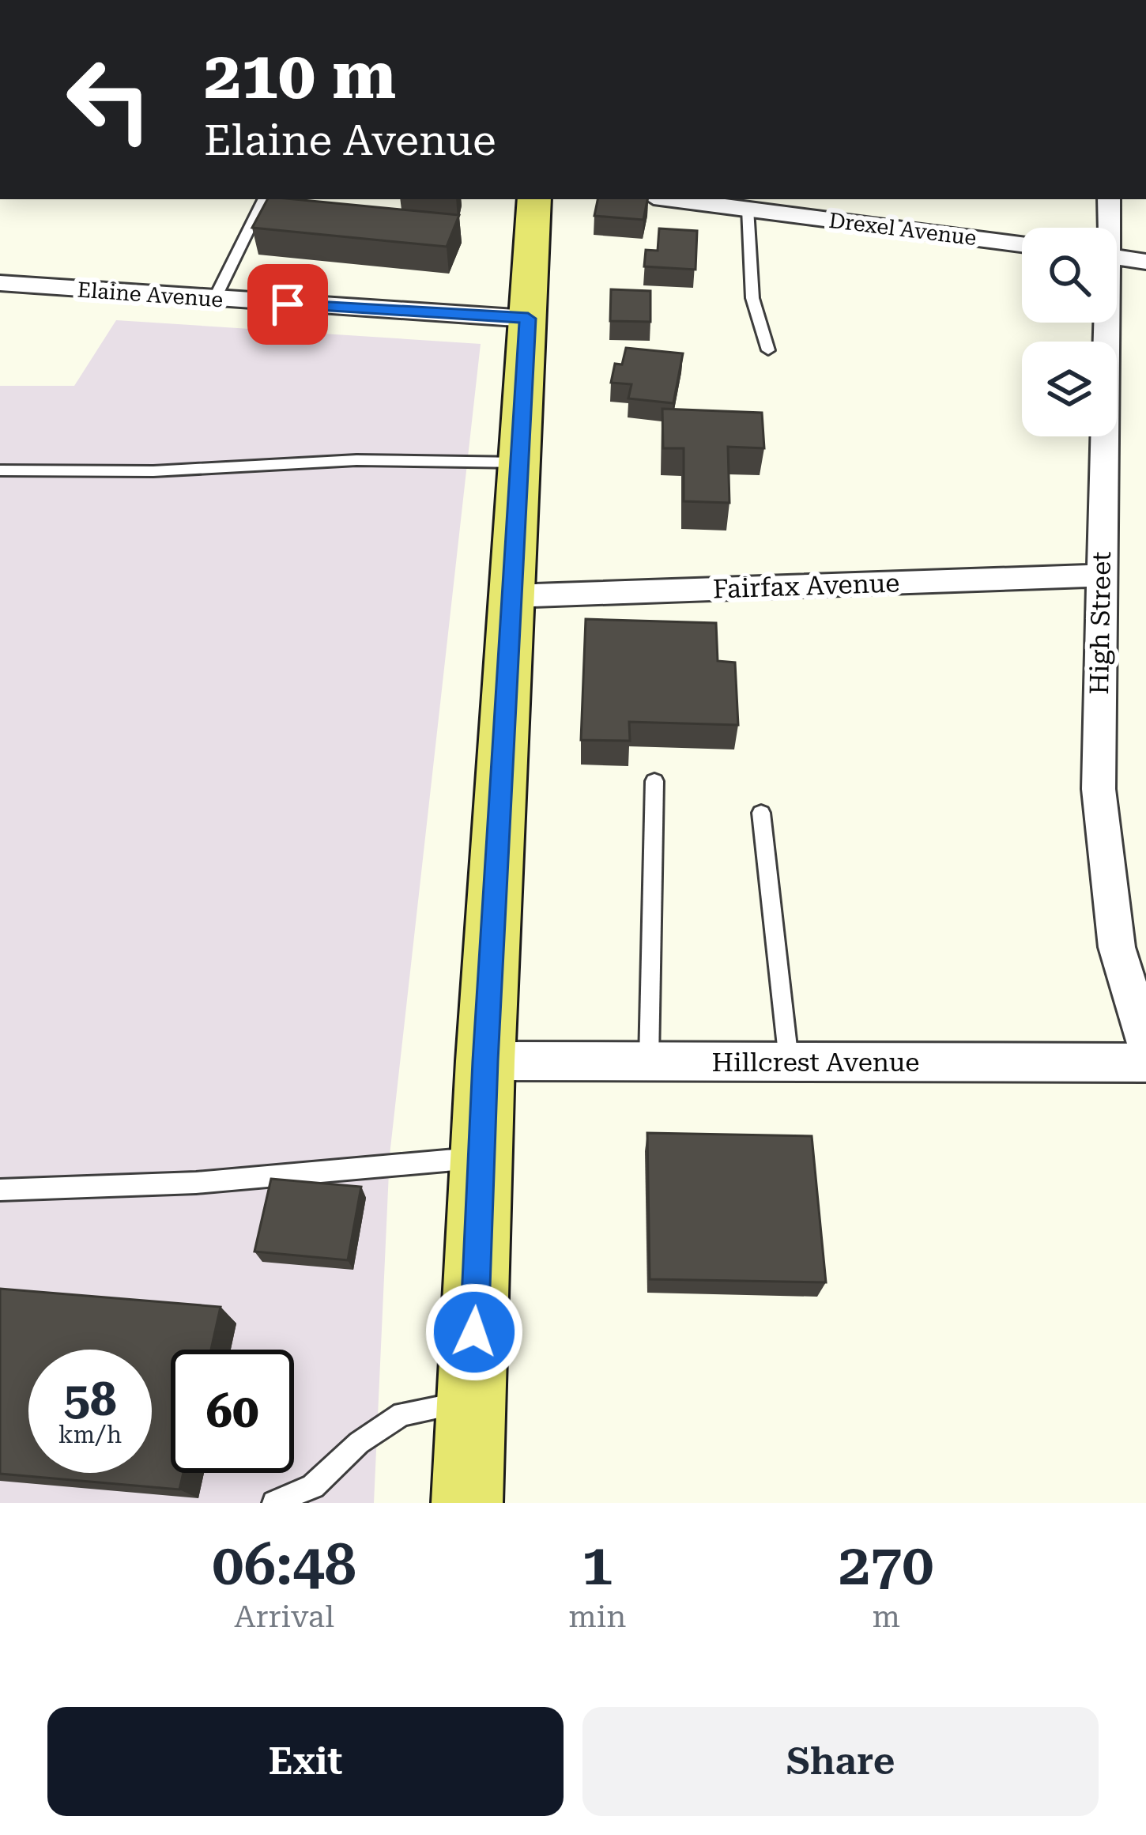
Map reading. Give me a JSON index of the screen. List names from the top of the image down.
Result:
{
  "streets": {
    "street": [
      "Drexel Avenue",
      "Elaine Avenue",
      "Fairfax Avenue",
      "High Street",
      "Hillcrest Avenue"
    ]
  },
  "crossings": [
    ["Fairfax Avenue", "High Street"]
  ],
  "page": {
    "turn": ["210 m", "Elaine Avenue"],
    "speed": "58 km/h",
    "limit": "60",
    "eta": [
      "06:48",
      "Arrival",
      "1",
      "min",
      "270",
      "m"
    ],
    "buttons": ["Exit", "Share"]
  }
}
